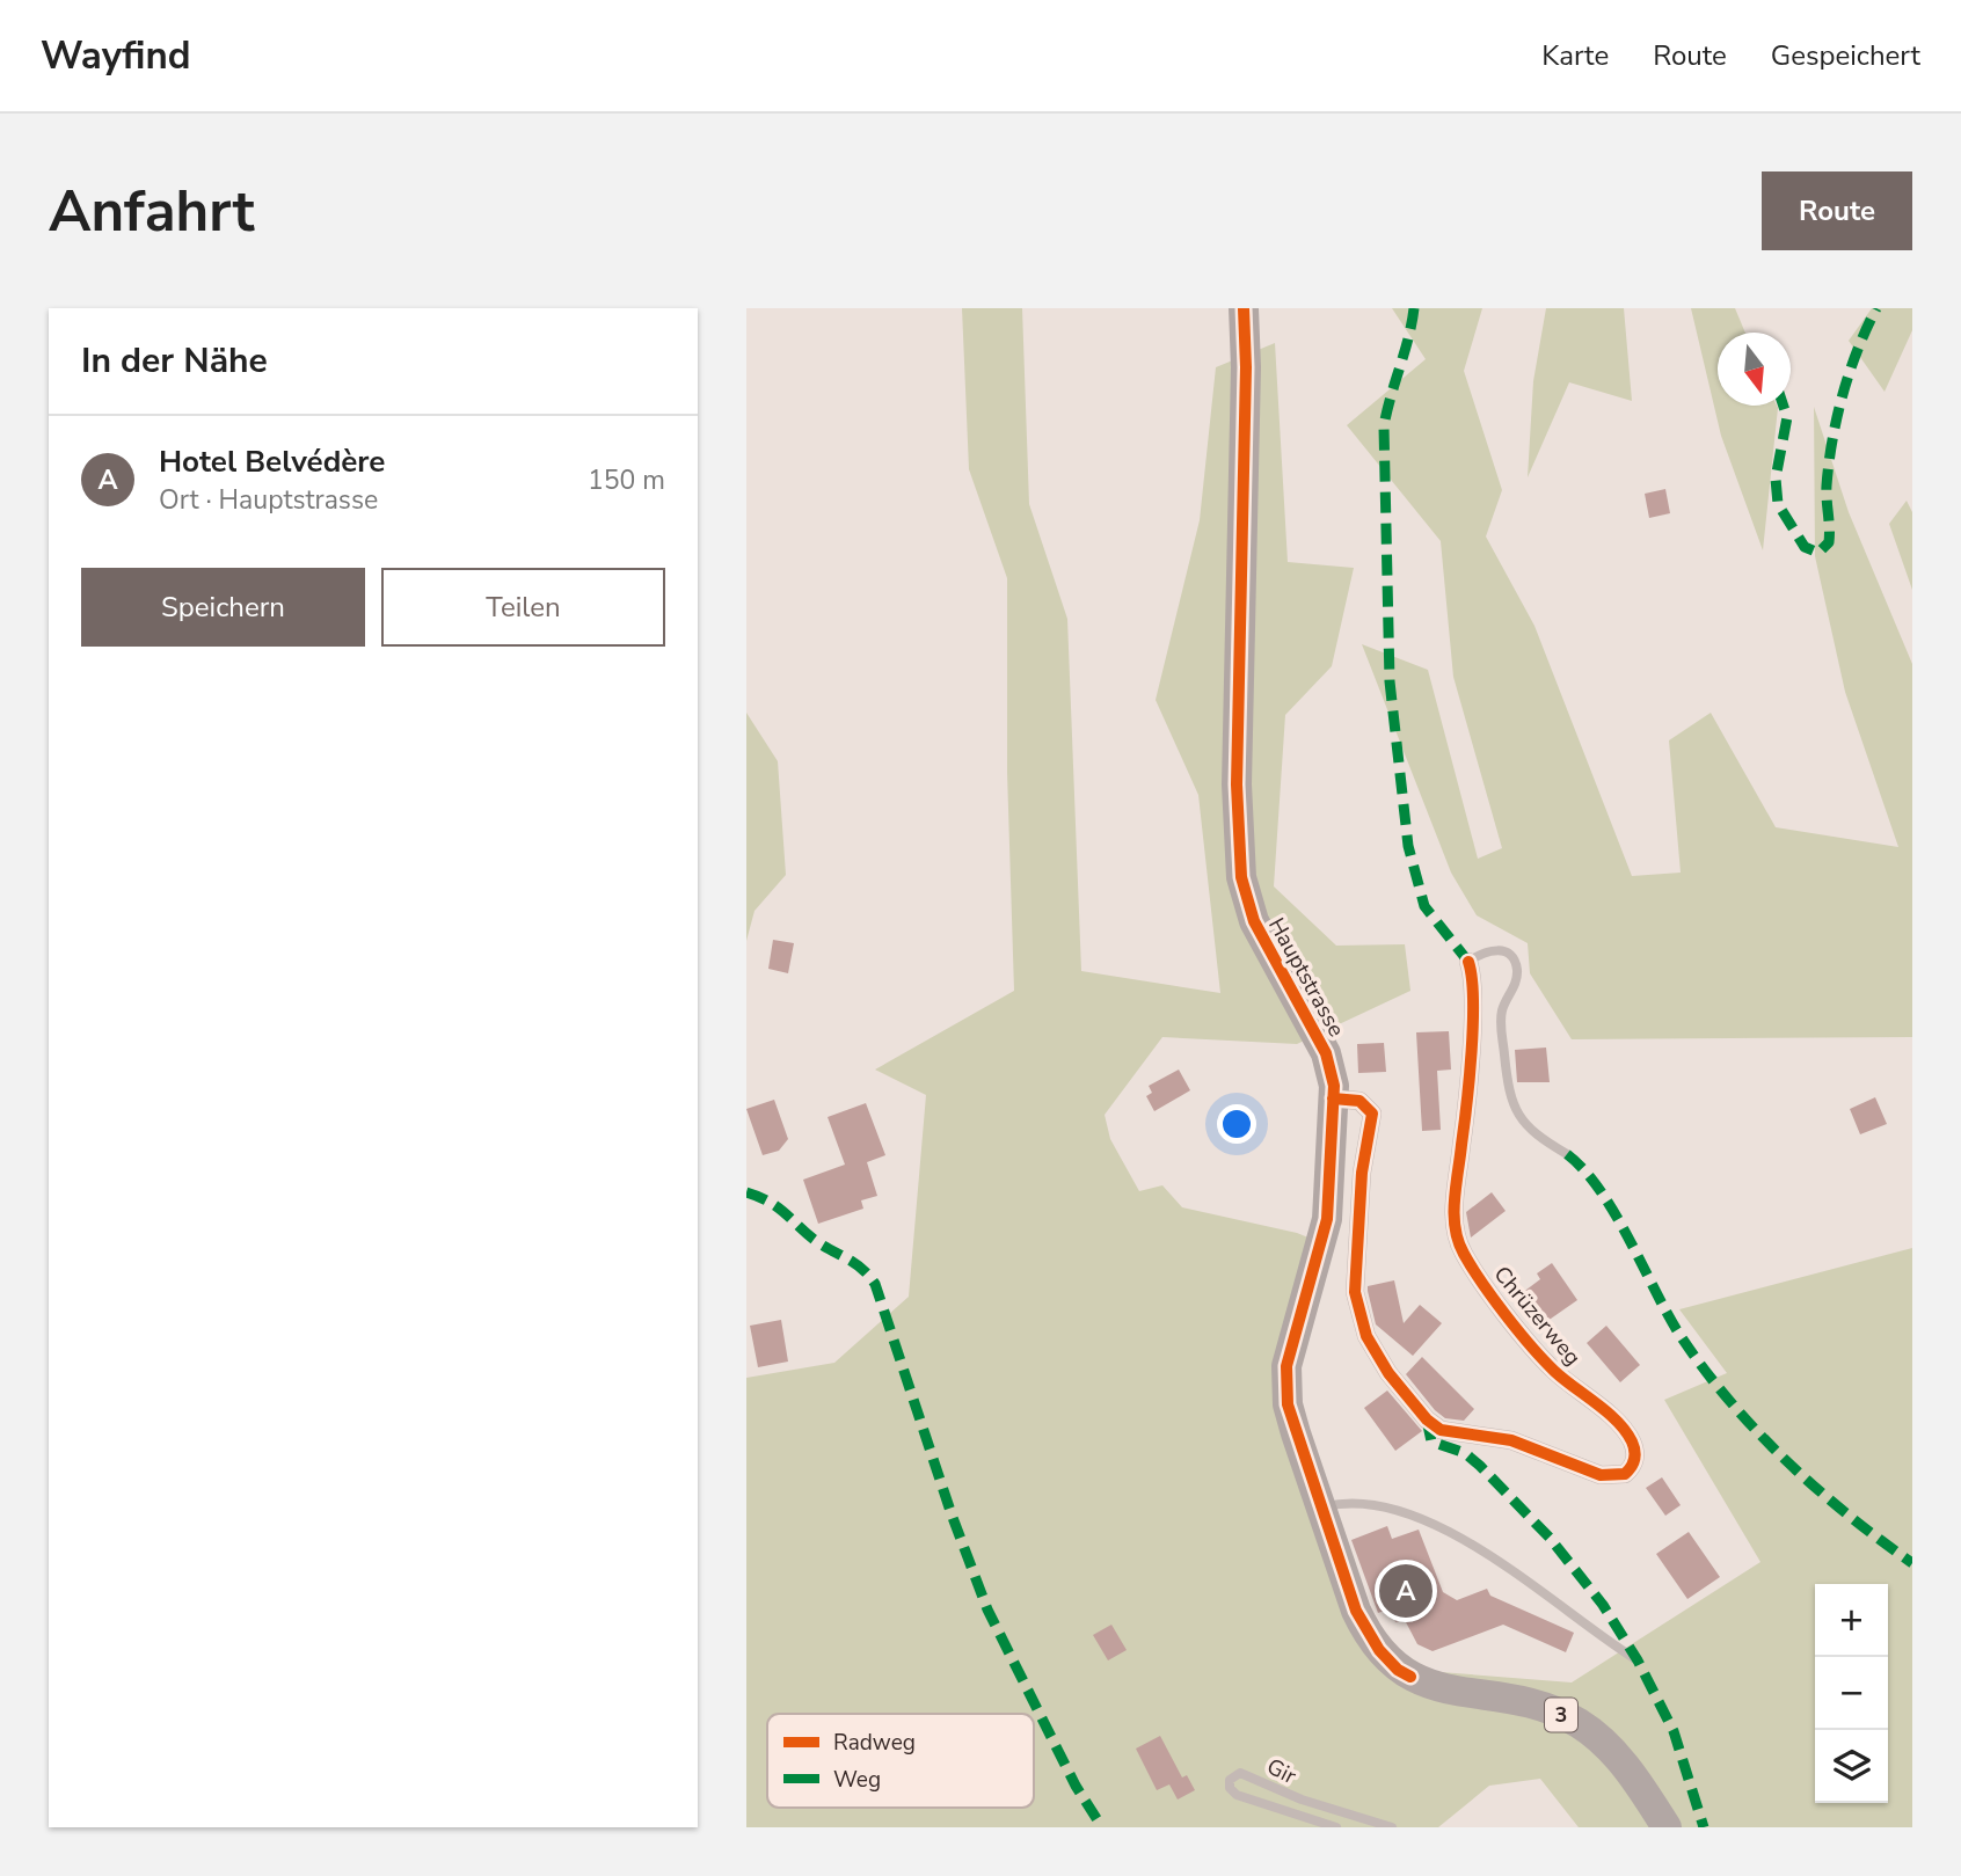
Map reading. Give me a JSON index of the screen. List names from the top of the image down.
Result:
{
  "streets": {
    "main road": ["Hauptstrasse", "3"],
    "street": ["Chrüzerweg"],
    "lane": ["Gir"]
  },
  "crossings": [
    ["Hauptstrasse", "Chrüzerweg"]
  ],
  "legend": ["Radweg", "Weg"],
  "north": "bottom",
  "page": {
    "header": "Wayfind",
    "nav": ["Karte", "Route", "Gespeichert"],
    "buttons": [
      "Route",
      ["Speichern", "Teilen"]
    ],
    "title": "Anfahrt",
    "heading": "In der Nähe",
    "list": [
      {
        "mark": "A",
        "name": "Hotel Belvédère",
        "note": "Ort · Hauptstrasse",
        "value": "150 m"
      }
    ],
    "pins": "A",
    "map_buttons": ["+", "−"]
  }
}
